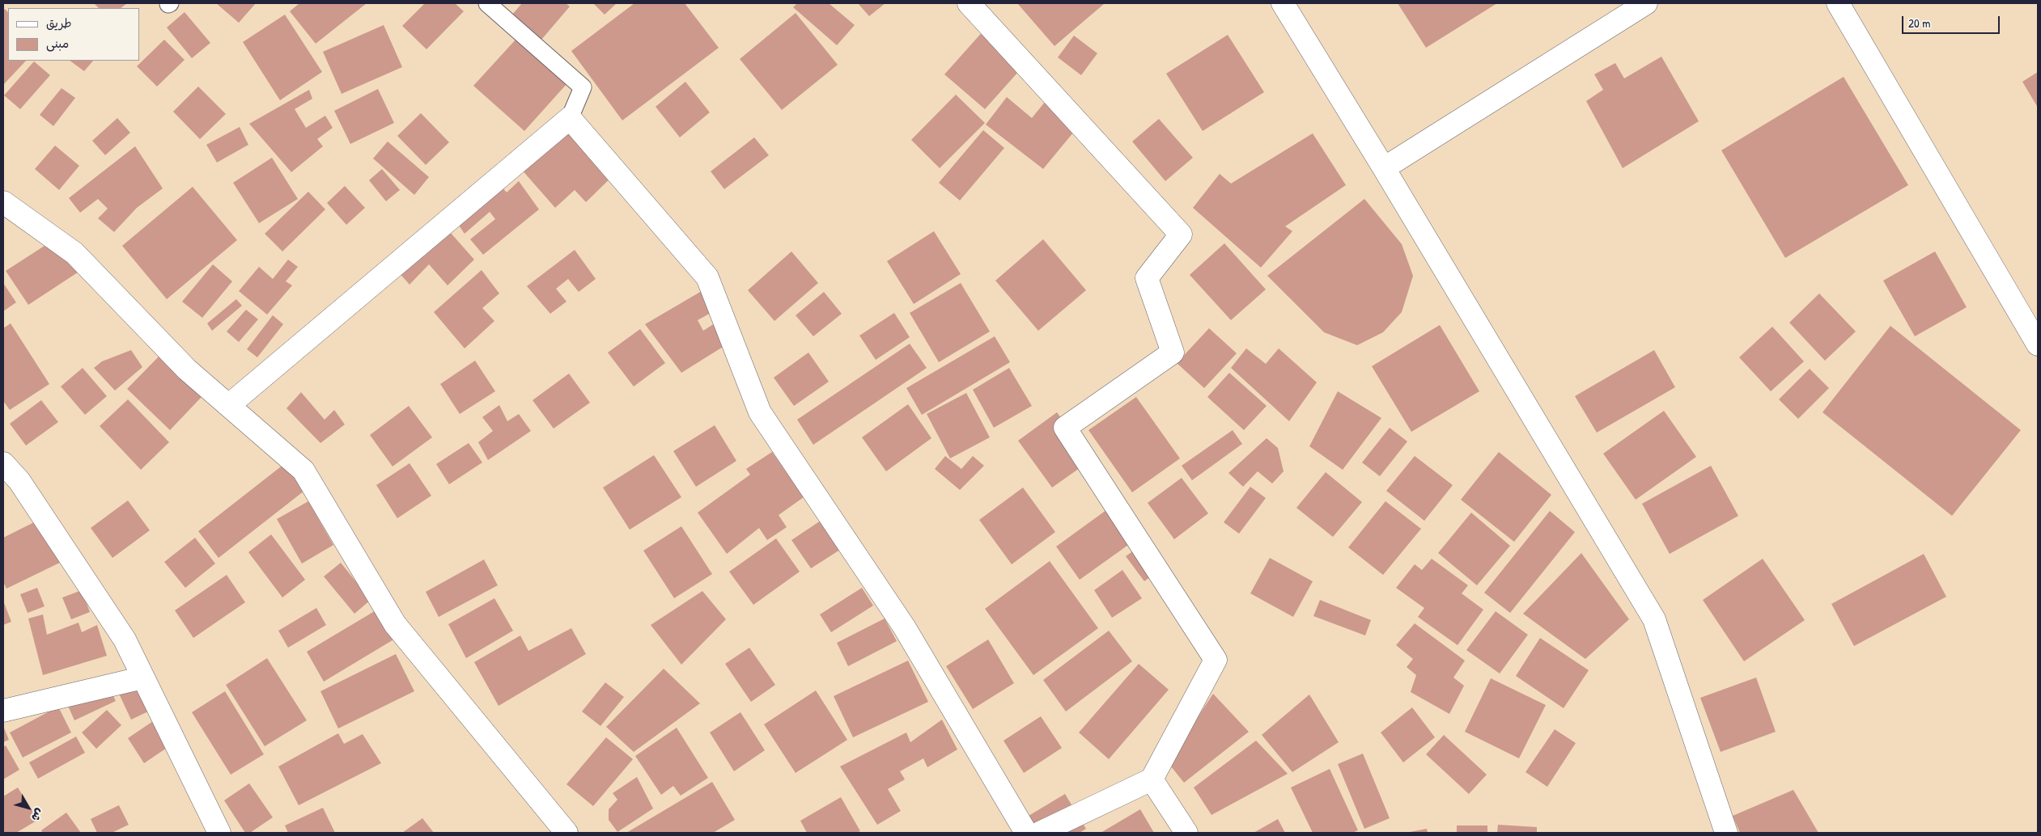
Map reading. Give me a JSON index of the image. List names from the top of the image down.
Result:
{
  "legend": ["طريق", "مبنى"],
  "scale_bar": "20 m",
  "north": "bottom right"
}
